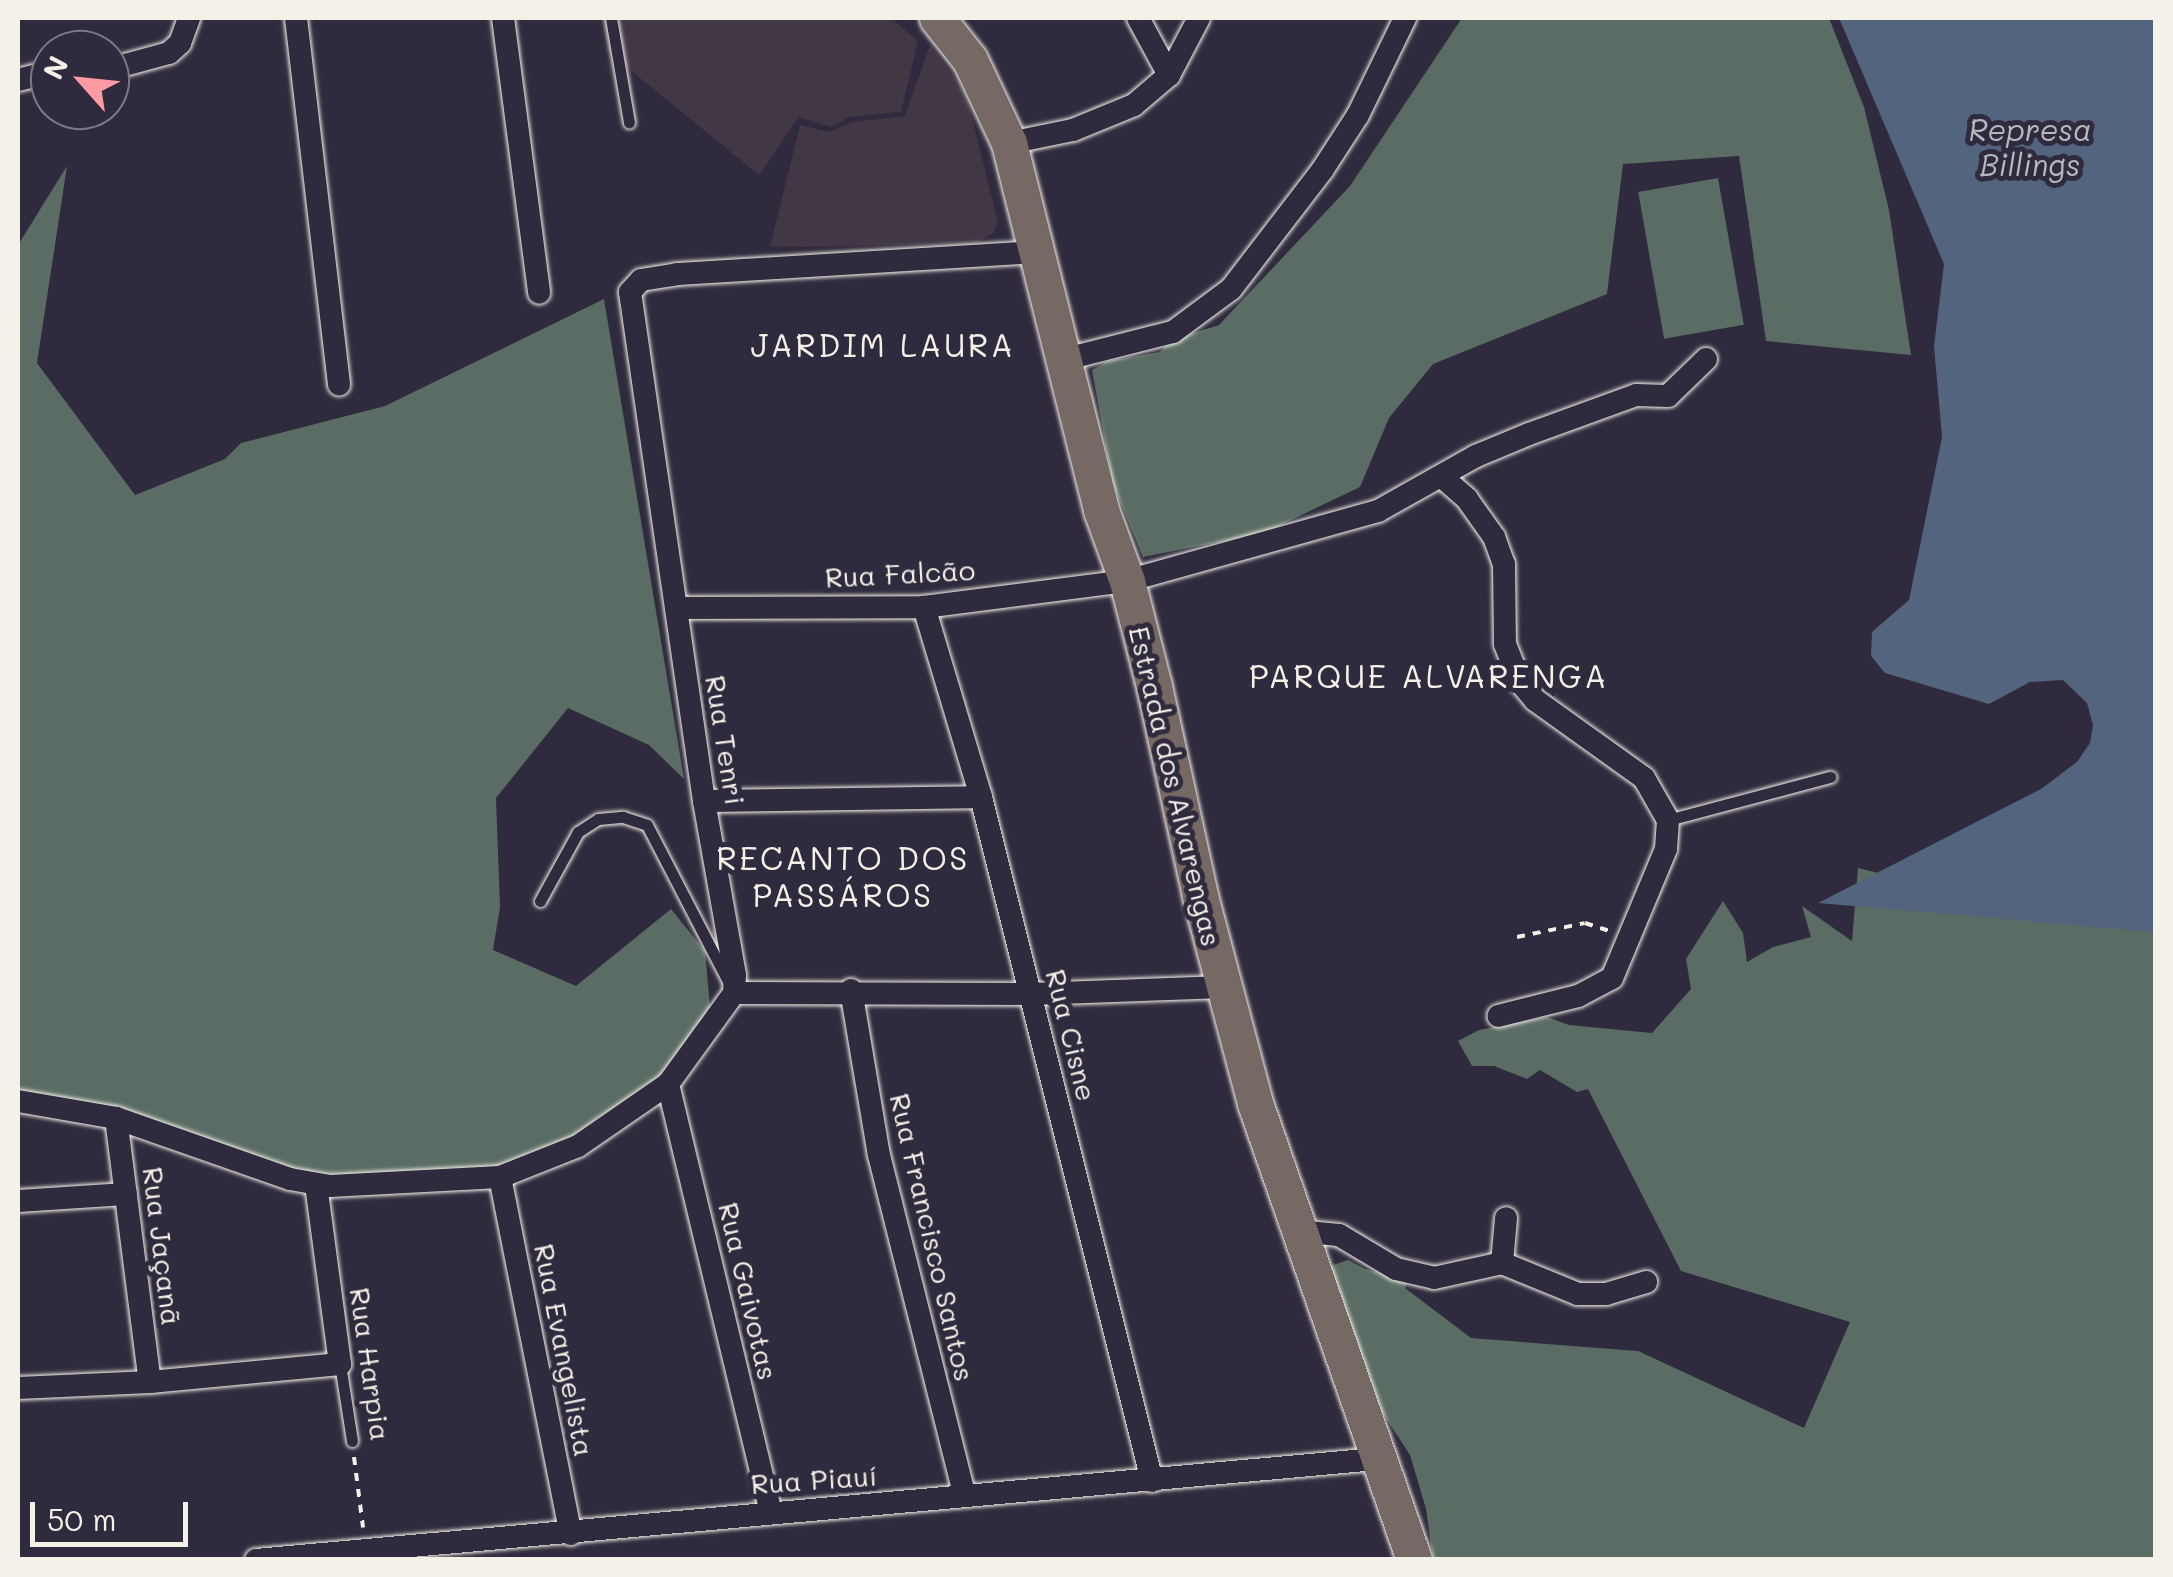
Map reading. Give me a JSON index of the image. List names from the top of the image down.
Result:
{
  "streets": {
    "main road": ["Estrada dos Alvarengas"],
    "street": [
      "Rua Falcão",
      "Rua Tenri",
      "Rua Cisne",
      "Rua Francisco Santos",
      "Rua Jaçanã",
      "Rua Gaivotas",
      "Rua Evangelista",
      "Rua Harpia",
      "Rua Piauí"
    ]
  },
  "crossings": [
    ["Rua Falcão", "Rua Tenri"],
    ["Rua Falcão", "Estrada dos Alvarengas"],
    ["Rua Falcão", "Rua Cisne"],
    ["Rua Tenri", "Estrada dos Alvarengas"],
    ["Estrada dos Alvarengas", "Rua Piauí"],
    ["Rua Cisne", "Rua Piauí"],
    ["Rua Francisco Santos", "Rua Piauí"],
    ["Rua Gaivotas", "Rua Piauí"],
    ["Rua Evangelista", "Rua Piauí"],
    ["Rua Harpia", "Rua Piauí"]
  ],
  "districts": ["JARDIM LAURA", "PARQUE ALVARENGA", "RECANTO DOS PASSÁROS"],
  "water": ["Represa Billings"],
  "scale_bar": "50 m",
  "north": "top left"
}
